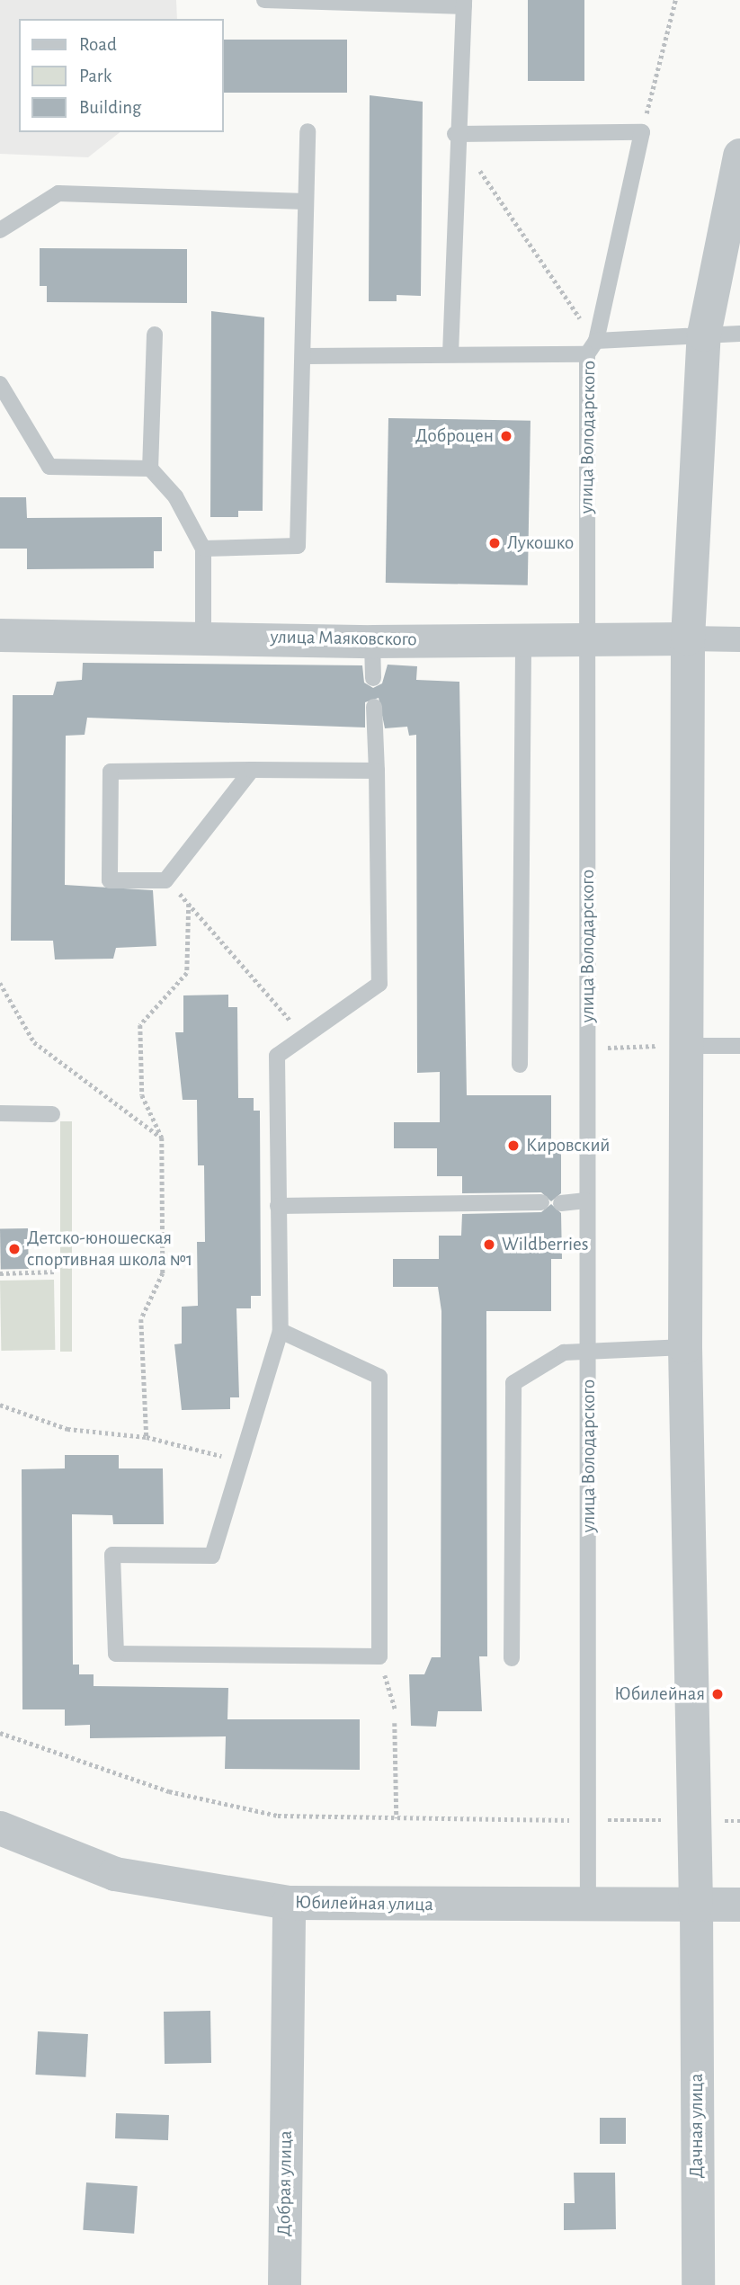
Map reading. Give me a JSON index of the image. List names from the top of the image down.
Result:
{
  "streets": {
    "street": [
      "улица Маяковского",
      "Юбилейная улица",
      "Дачная улица",
      "Добрая улица"
    ],
    "lane": ["улица Володарского"]
  },
  "crossings": [
    ["улица Володарского", "улица Маяковского"],
    ["улица Володарского", "Юбилейная улица"],
    ["Юбилейная улица", "Дачная улица"],
    ["Юбилейная улица", "Добрая улица"]
  ],
  "places": [
    "Доброцен",
    "Лукошко",
    "Кировский",
    "Wildberries",
    "Детско-юношеская спортивная школа №1",
    "Юбилейная"
  ],
  "legend": ["Road", "Park", "Building"]
}
